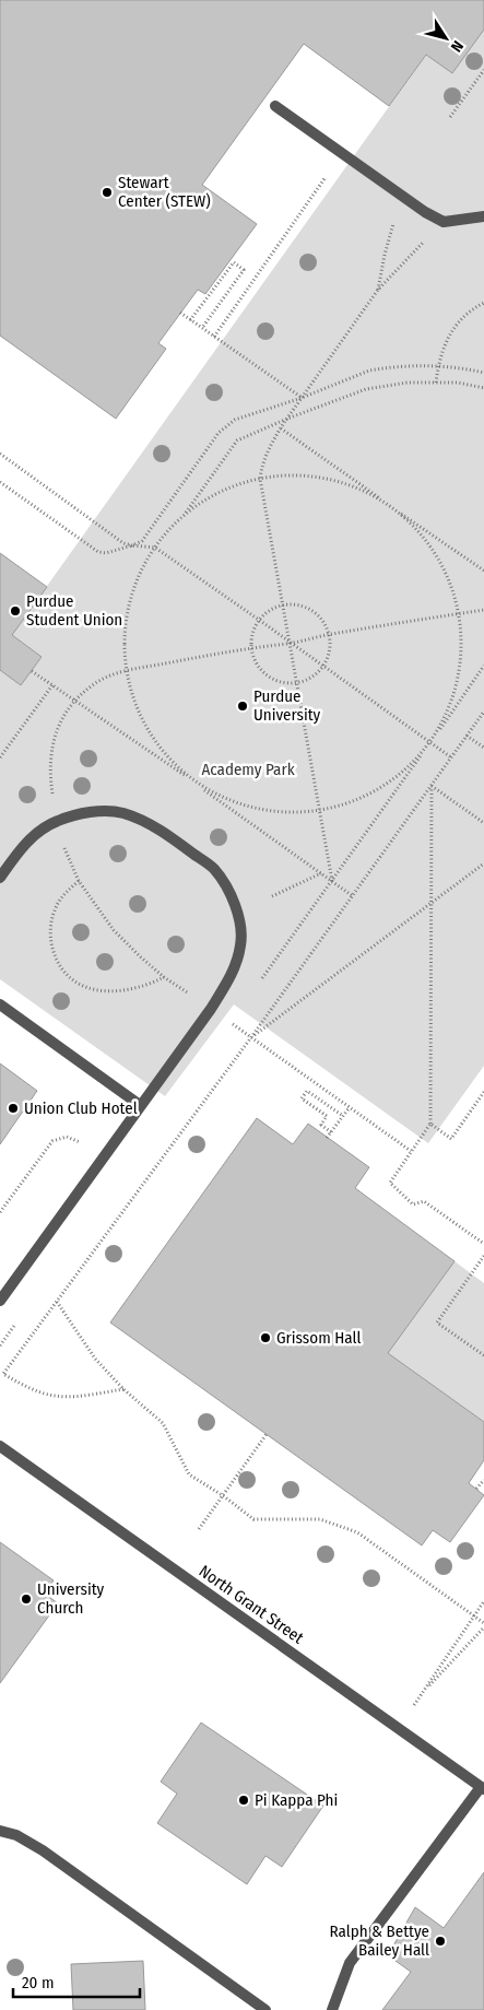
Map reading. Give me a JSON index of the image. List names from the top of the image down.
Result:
{
  "streets": {
    "street": ["North Grant Street"]
  },
  "parks": ["Academy Park"],
  "places": [
    "Stewart Center (STEW)",
    "Purdue Student Union",
    "Purdue University",
    "Union Club Hotel",
    "Grissom Hall",
    "University Church",
    "Pi Kappa Phi",
    "Ralph & Bettye Bailey Hall"
  ],
  "scale_bar": "20 m",
  "north": "bottom right"
}
